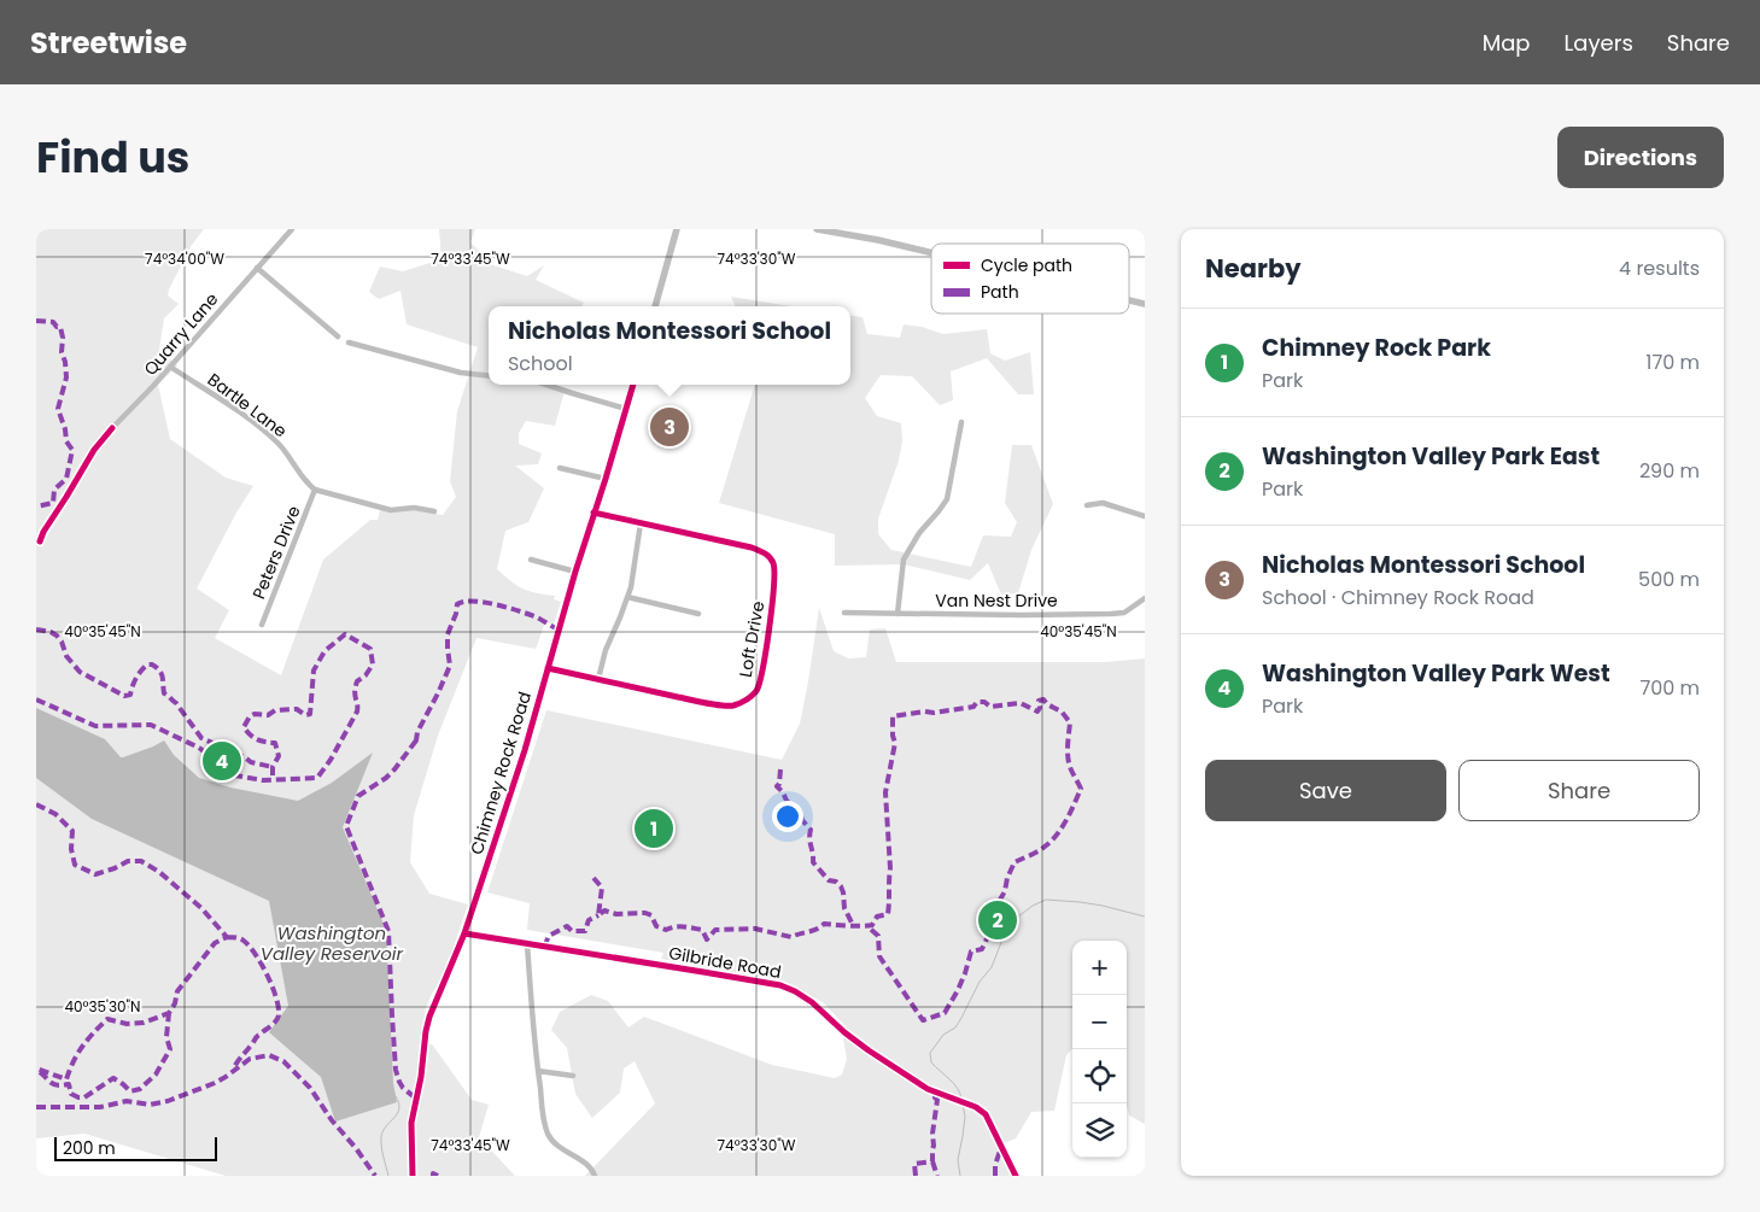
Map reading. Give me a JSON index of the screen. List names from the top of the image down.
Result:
{
  "streets": {
    "street": [
      "Quarry Lane",
      "Bartle Lane",
      "Peters Drive",
      "Van Nest Drive",
      "Loft Drive",
      "Chimney Rock Road",
      "Gilbride Road"
    ]
  },
  "crossings": [
    ["Quarry Lane", "Bartle Lane"],
    ["Bartle Lane", "Peters Drive"],
    ["Loft Drive", "Chimney Rock Road"],
    ["Chimney Rock Road", "Gilbride Road"]
  ],
  "water": ["Washington Valley Reservoir"],
  "legend": ["Cycle path", "Path"],
  "scale_bar": "200 m",
  "page": {
    "header": "Streetwise",
    "nav": ["Map", "Layers", "Share"],
    "title": "Find us",
    "buttons": [
      "Directions",
      ["Save", "Share"]
    ],
    "heading": ["Nearby", "4 results"],
    "popup": ["Nicholas Montessori School", "School"],
    "list": [
      {
        "mark": "1",
        "name": "Chimney Rock Park",
        "note": "Park",
        "value": "170 m"
      },
      {
        "mark": "2",
        "name": "Washington Valley Park East",
        "note": "Park",
        "value": "290 m"
      },
      {
        "mark": "3",
        "name": "Nicholas Montessori School",
        "note": "School · Chimney Rock Road",
        "value": "500 m"
      },
      {
        "mark": "4",
        "name": "Washington Valley Park West",
        "note": "Park",
        "value": "700 m"
      }
    ],
    "pins": [
      "3",
      "4",
      "1",
      "2"
    ],
    "map_buttons": ["+", "−"],
    "scale": "200 m"
  },
  "coordinates": [
    "74°34'00\"W",
    "74°33'45\"W",
    "74°33'30\"W",
    "40°35'45\"N",
    "40°35'30\"N"
  ]
}
